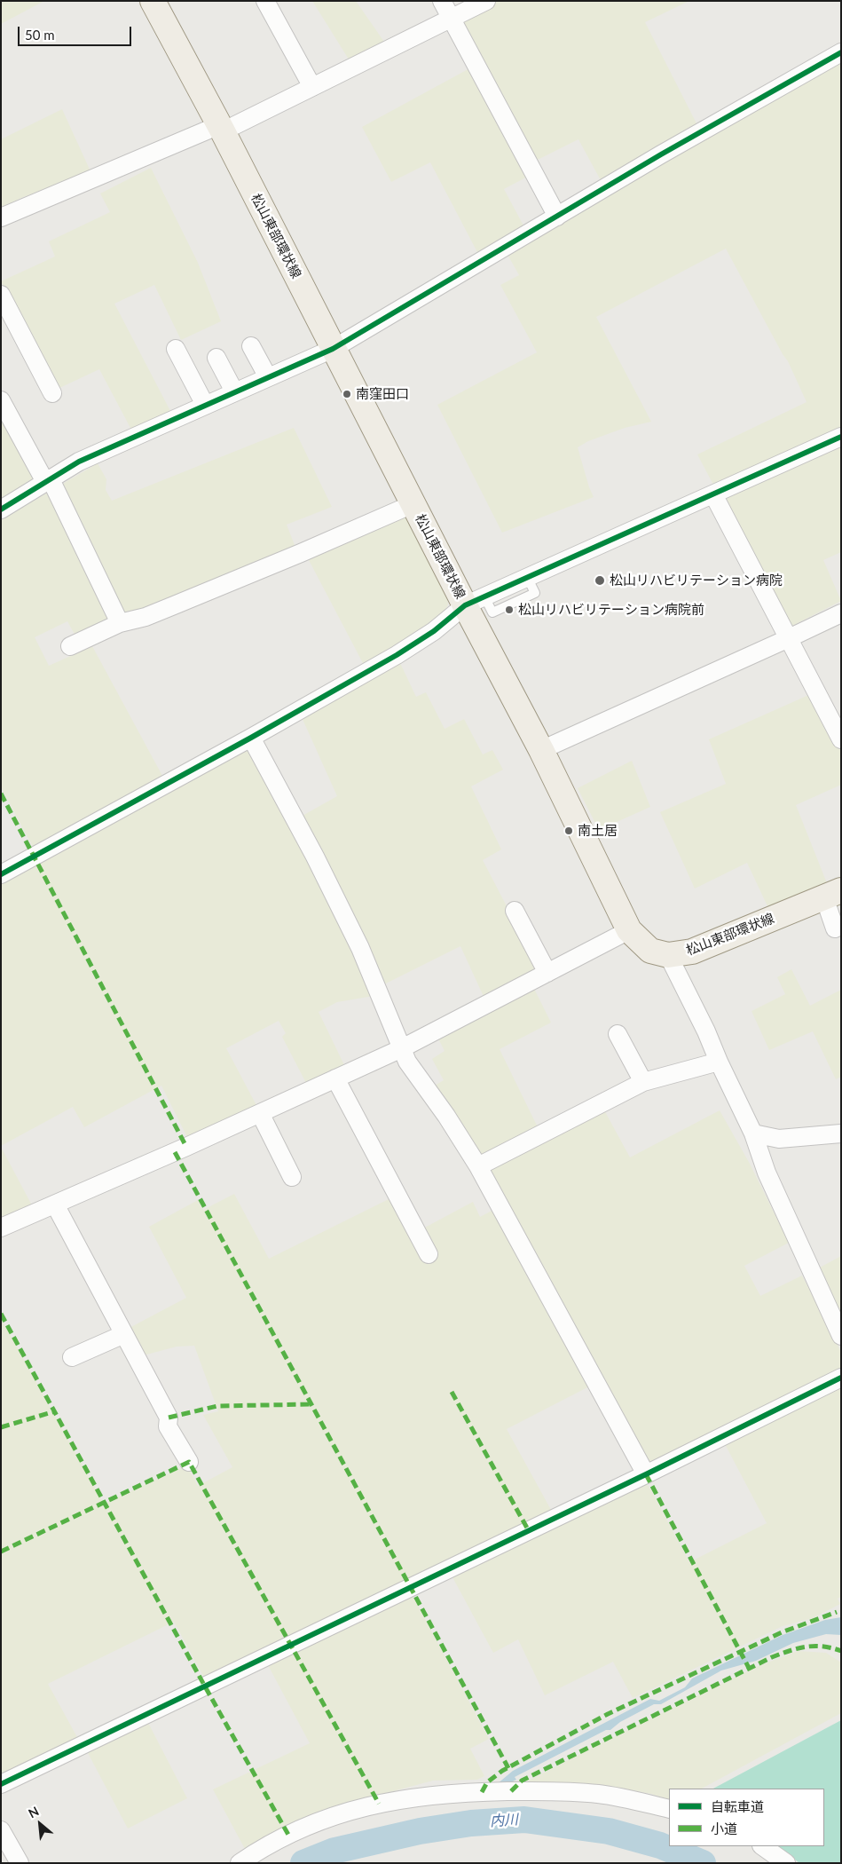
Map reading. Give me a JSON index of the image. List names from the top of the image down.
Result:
{
  "streets": {
    "main road": ["松山東部環状線"]
  },
  "water": ["内川"],
  "places": [
    "南窪田口",
    "松山リハビリテーション病院",
    "松山リハビリテーション病院前",
    "南土居"
  ],
  "legend": ["自転車道", "小道"],
  "scale_bar": "50 m",
  "north": "top left"
}
